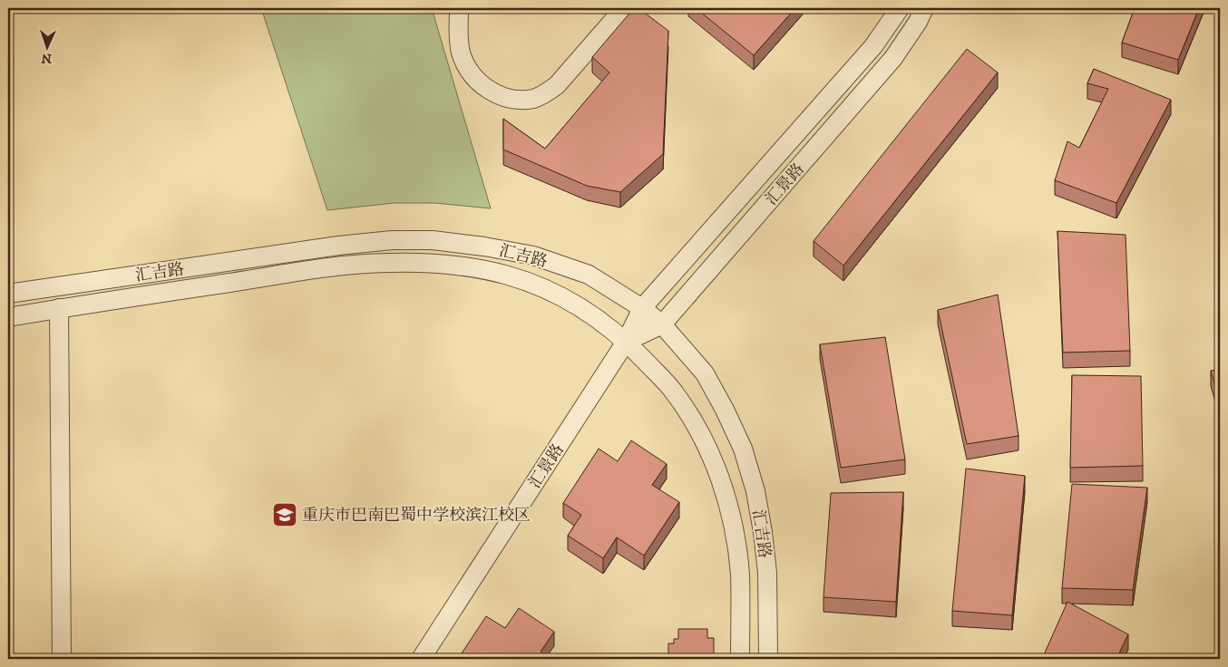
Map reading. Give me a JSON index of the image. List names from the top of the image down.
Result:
{
  "streets": {
    "street": ["汇景路", "汇吉路"]
  },
  "crossings": [
    ["汇景路", "汇吉路"]
  ],
  "places": {
    "school or university": ["重庆市巴南巴蜀中学校滨江校区"]
  },
  "north": "bottom"
}
